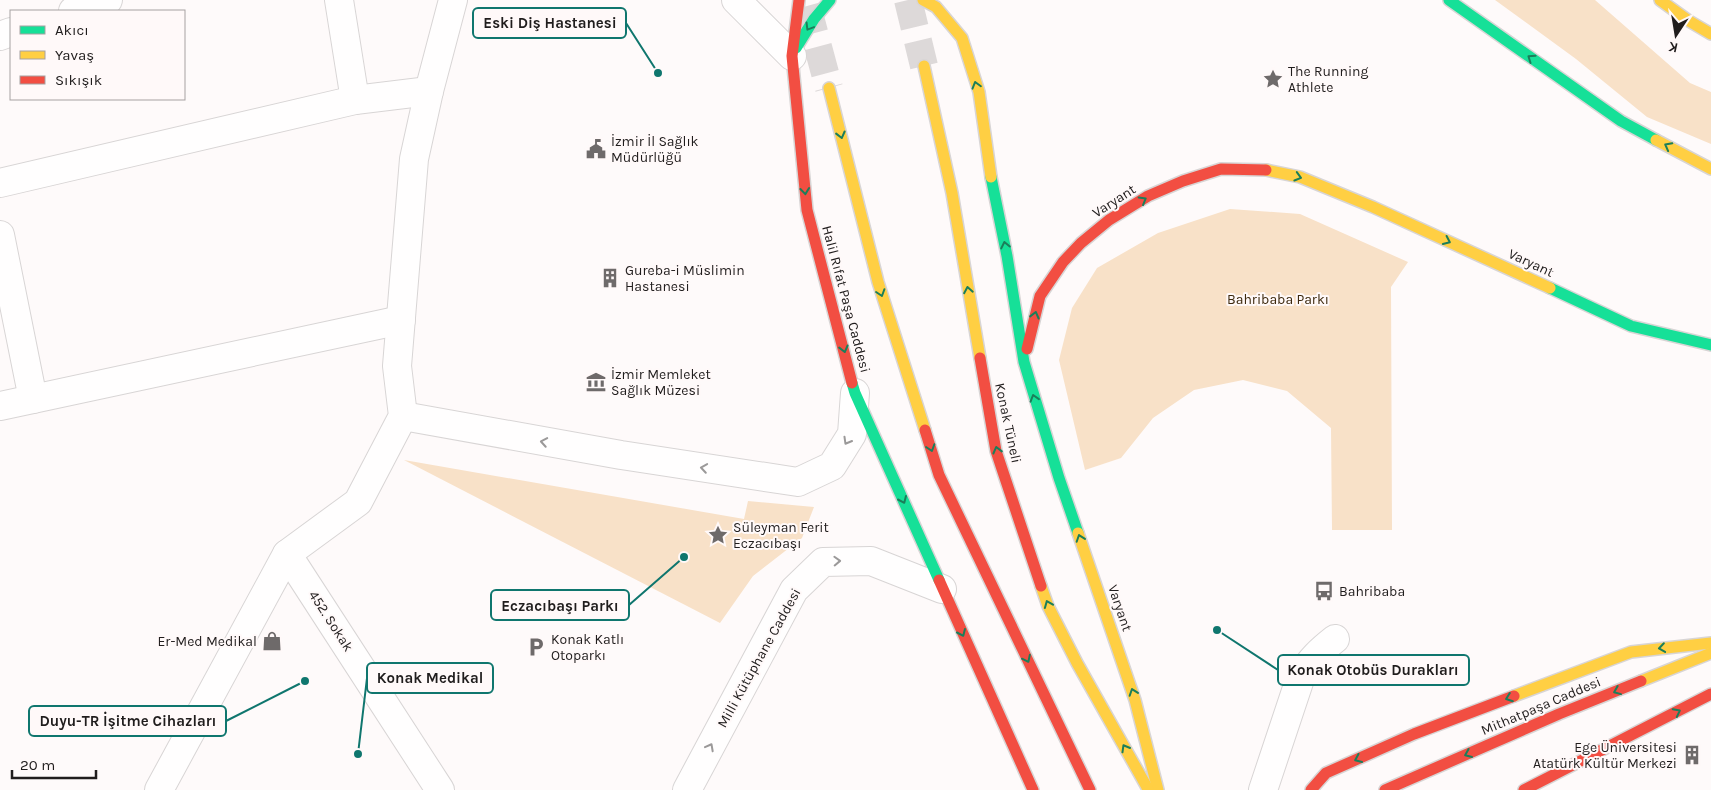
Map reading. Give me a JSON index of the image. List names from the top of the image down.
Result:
{
  "streets": {
    "main road": [
      "Varyant",
      "Halil Rıfat Paşa Caddesi",
      "Konak Tüneli",
      "Mithatpaşa Caddesi"
    ],
    "street": ["452. Sokak", "Milli Kütüphane Caddesi"]
  },
  "crossings": [
    ["Halil Rıfat Paşa Caddesi", "Milli Kütüphane Caddesi"]
  ],
  "one_way": ["Milli Kütüphane Caddesi"],
  "parks": ["Bahribaba Parkı"],
  "places": {
    "other": [
      "Eski Diş Hastanesi",
      "Eczacıbaşı Parkı",
      "Konak Otobüs Durakları",
      "Duyu-TR İşitme Cihazları",
      "Konak Medikal"
    ],
    "place": ["The Running Athlete", "Süleyman Ferit Eczacıbaşı"],
    "public building": ["İzmir İl Sağlık Müdürlüğü"],
    "building": ["Gureba-i Müslimin Hastanesi", "Ege Üniversitesi Atatürk Kültür Merkezi"],
    "museum": ["İzmir Memleket Sağlık Müzesi"],
    "bus stop": ["Bahribaba"],
    "shop": ["Er-Med Medikal"],
    "parking": ["Konak Katlı Otoparkı"]
  },
  "legend": ["Akıcı", "Yavaş", "Sıkışık"],
  "scale_bar": "20 m",
  "north": "bottom"
}
